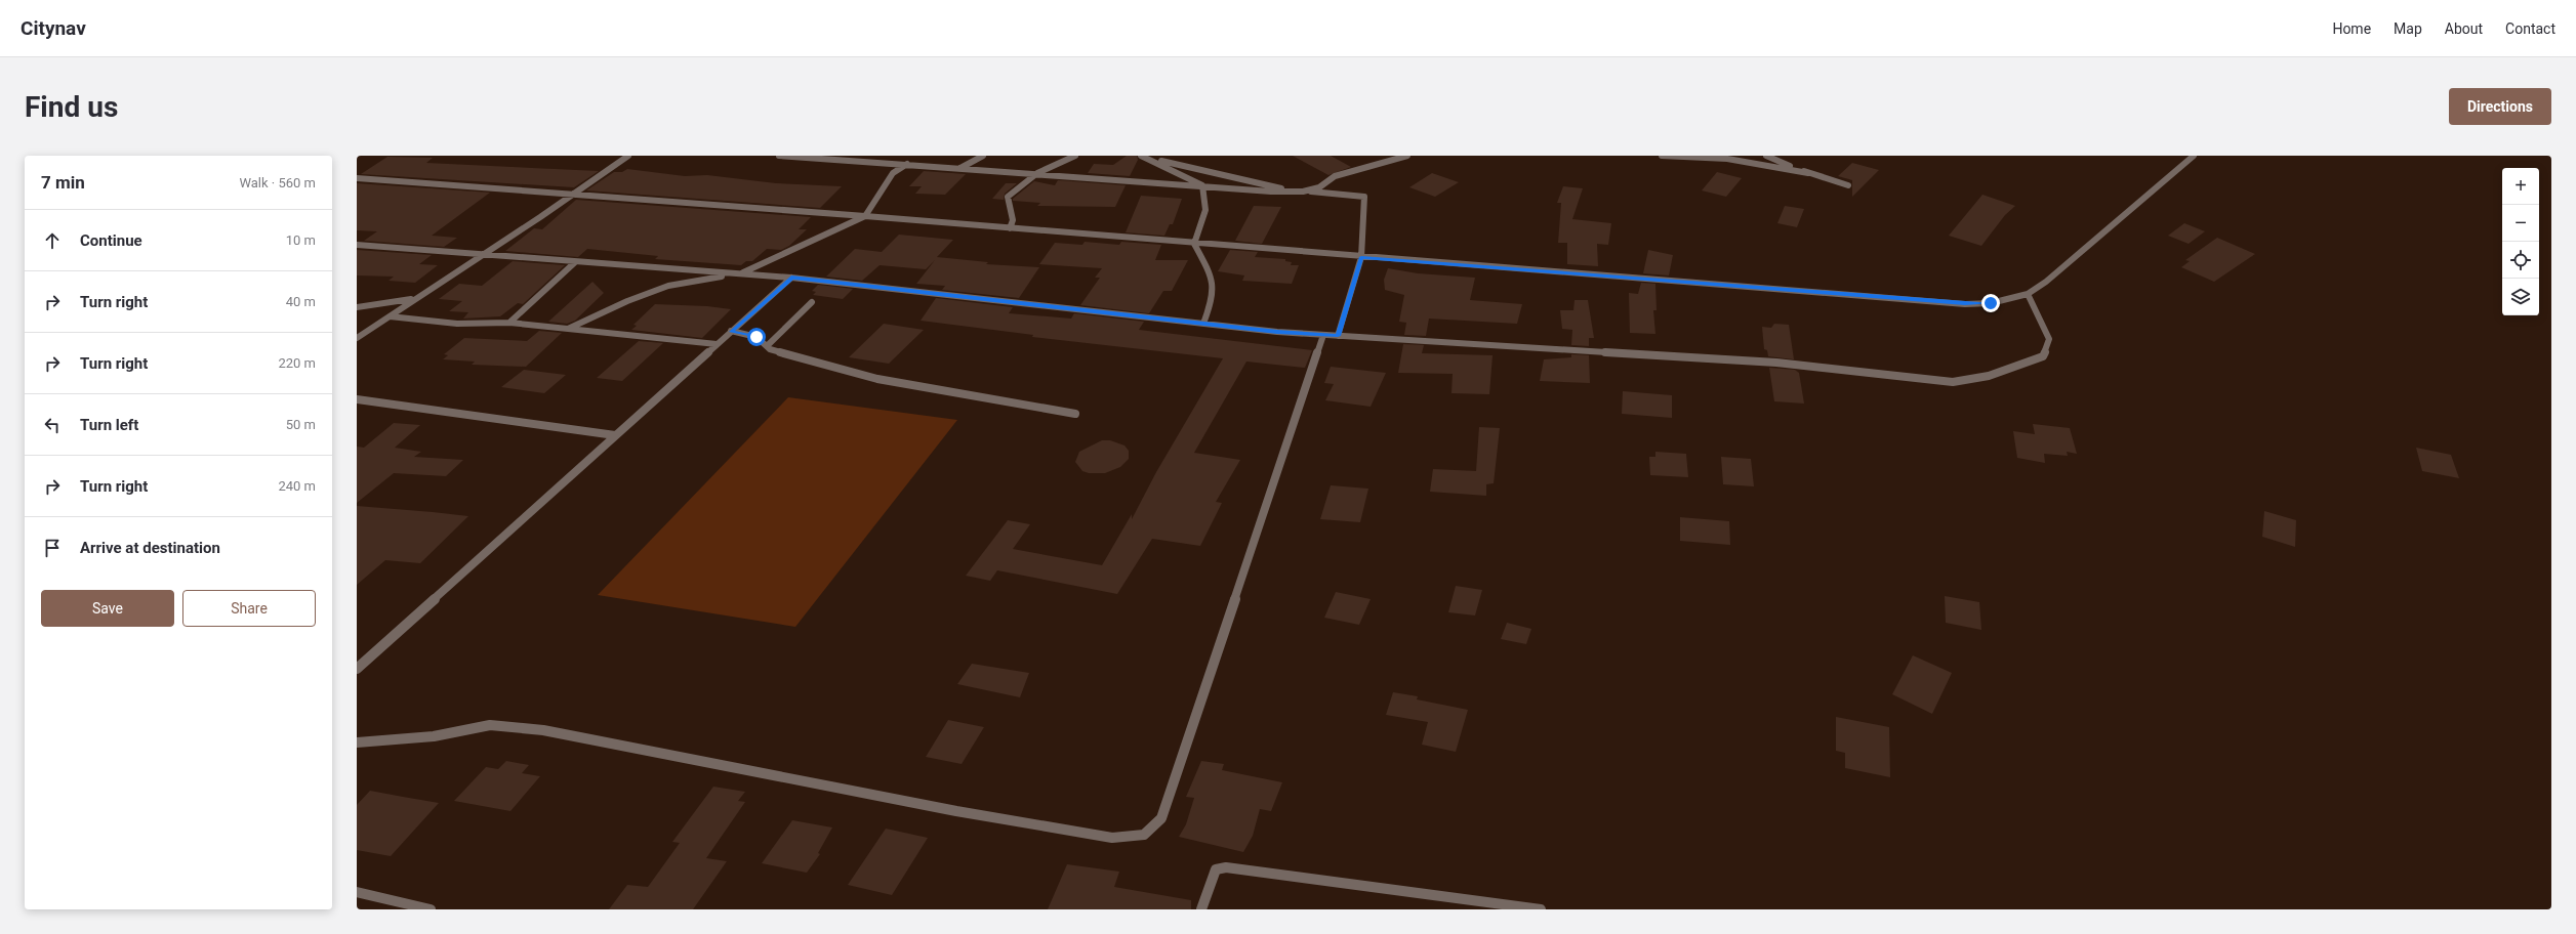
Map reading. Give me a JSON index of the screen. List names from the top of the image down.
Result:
{
  "page": {
    "header": "Citynav",
    "nav": [
      "Home",
      "Map",
      "About",
      "Contact"
    ],
    "buttons": [
      "Directions",
      ["Save", "Share"]
    ],
    "title": "Find us",
    "heading": ["7 min", "Walk · 560 m"],
    "map_buttons": ["+", "−"],
    "list": [
      ["Continue", "10 m"],
      ["Turn right", "40 m"],
      ["Turn right", "220 m"],
      ["Turn left", "50 m"],
      ["Turn right", "240 m"],
      "Arrive at destination"
    ]
  }
}
